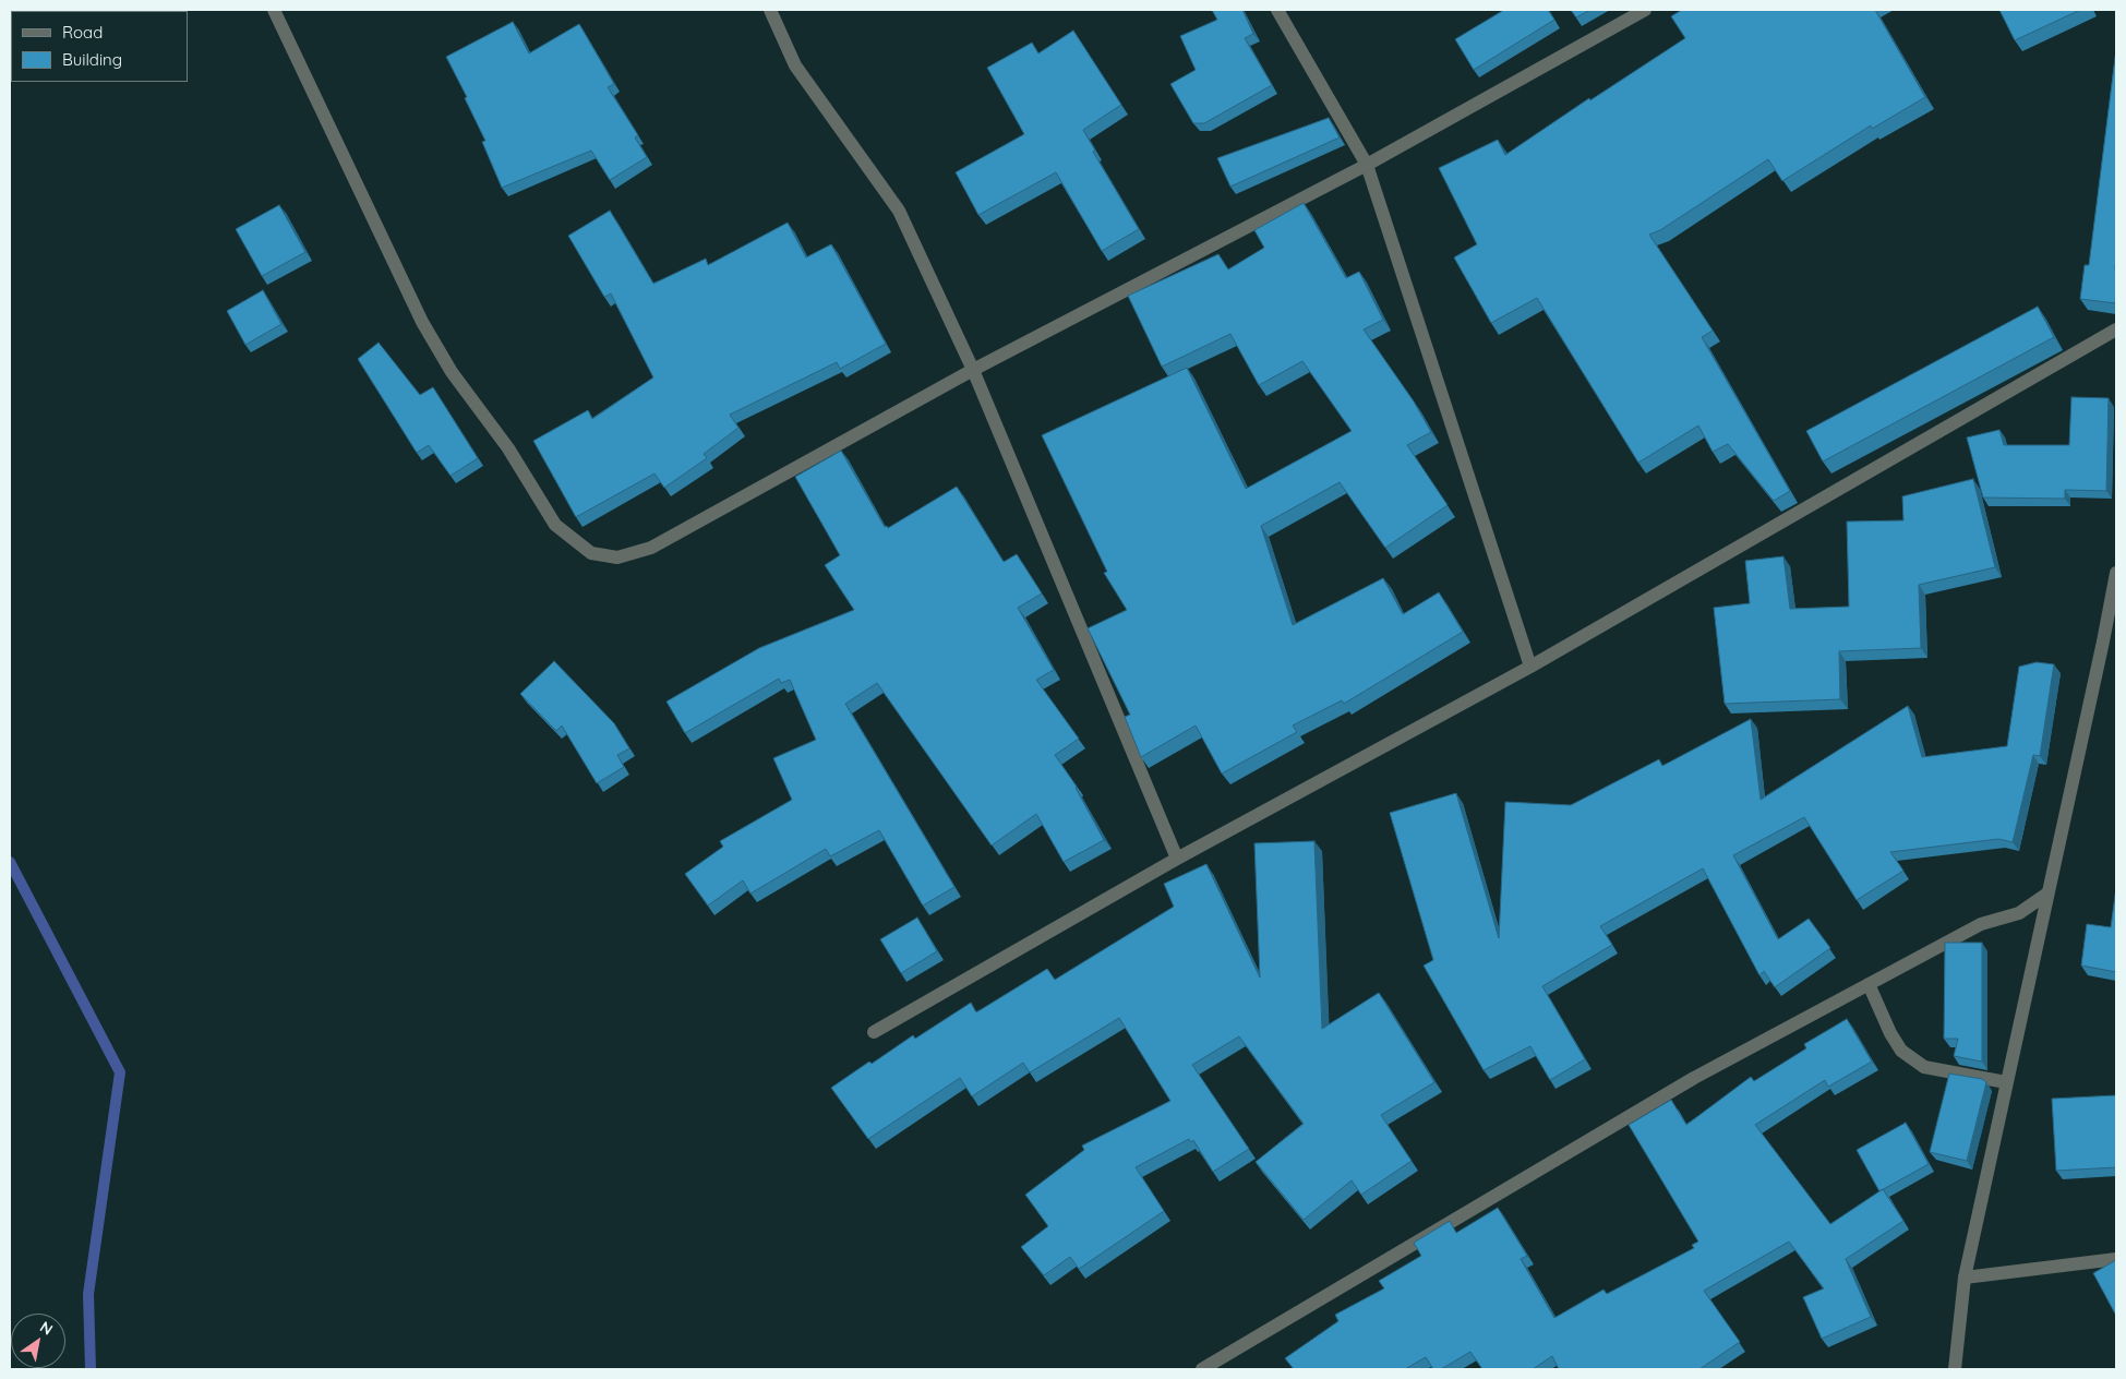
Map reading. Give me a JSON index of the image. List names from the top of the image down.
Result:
{
  "legend": ["Road", "Building"],
  "north": "top right"
}
